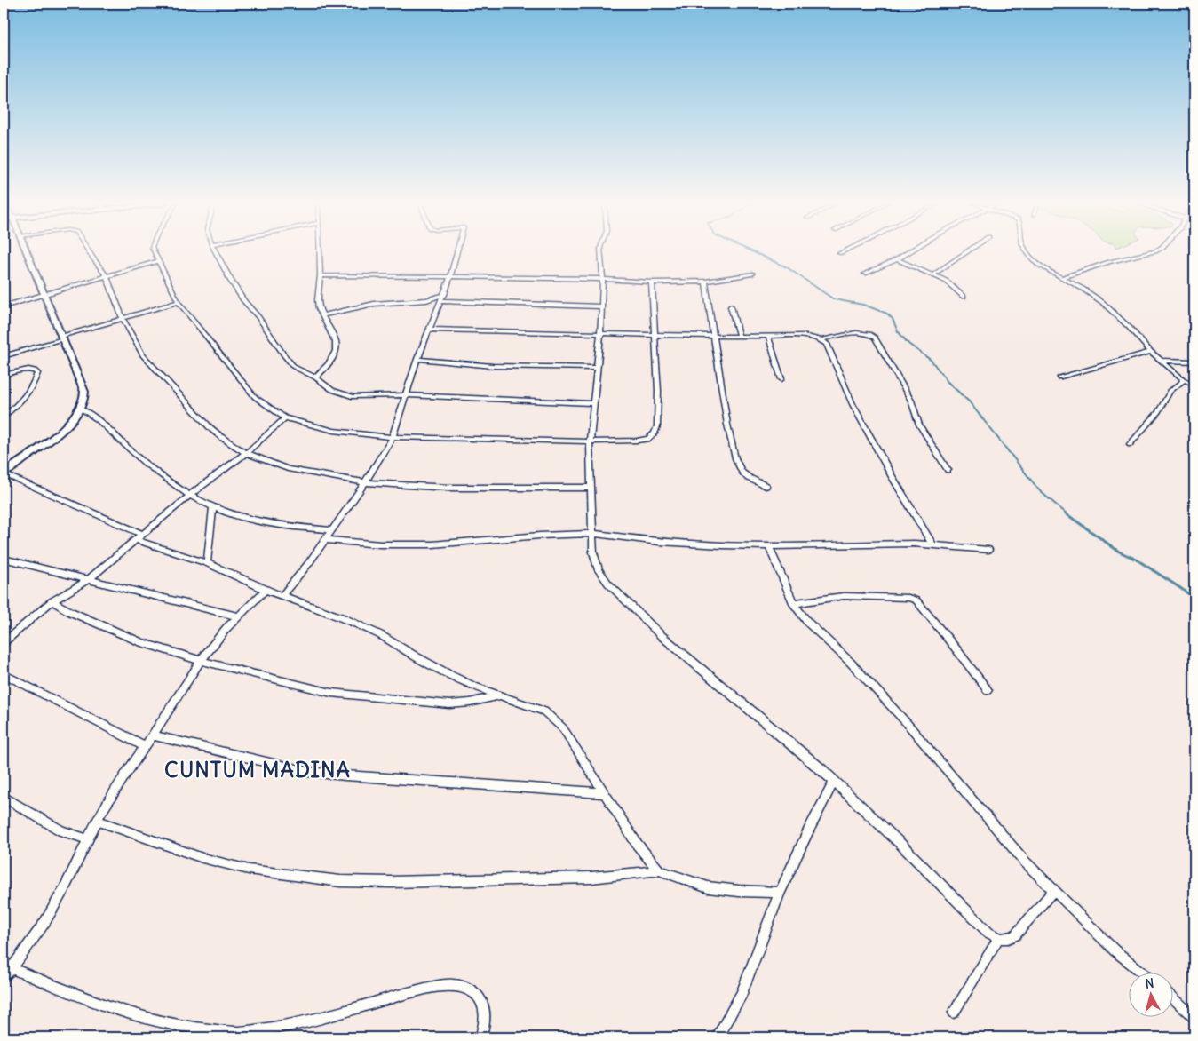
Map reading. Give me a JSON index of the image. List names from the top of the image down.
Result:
{
  "districts": ["CUNTUM MADINA"],
  "north": "top"
}
